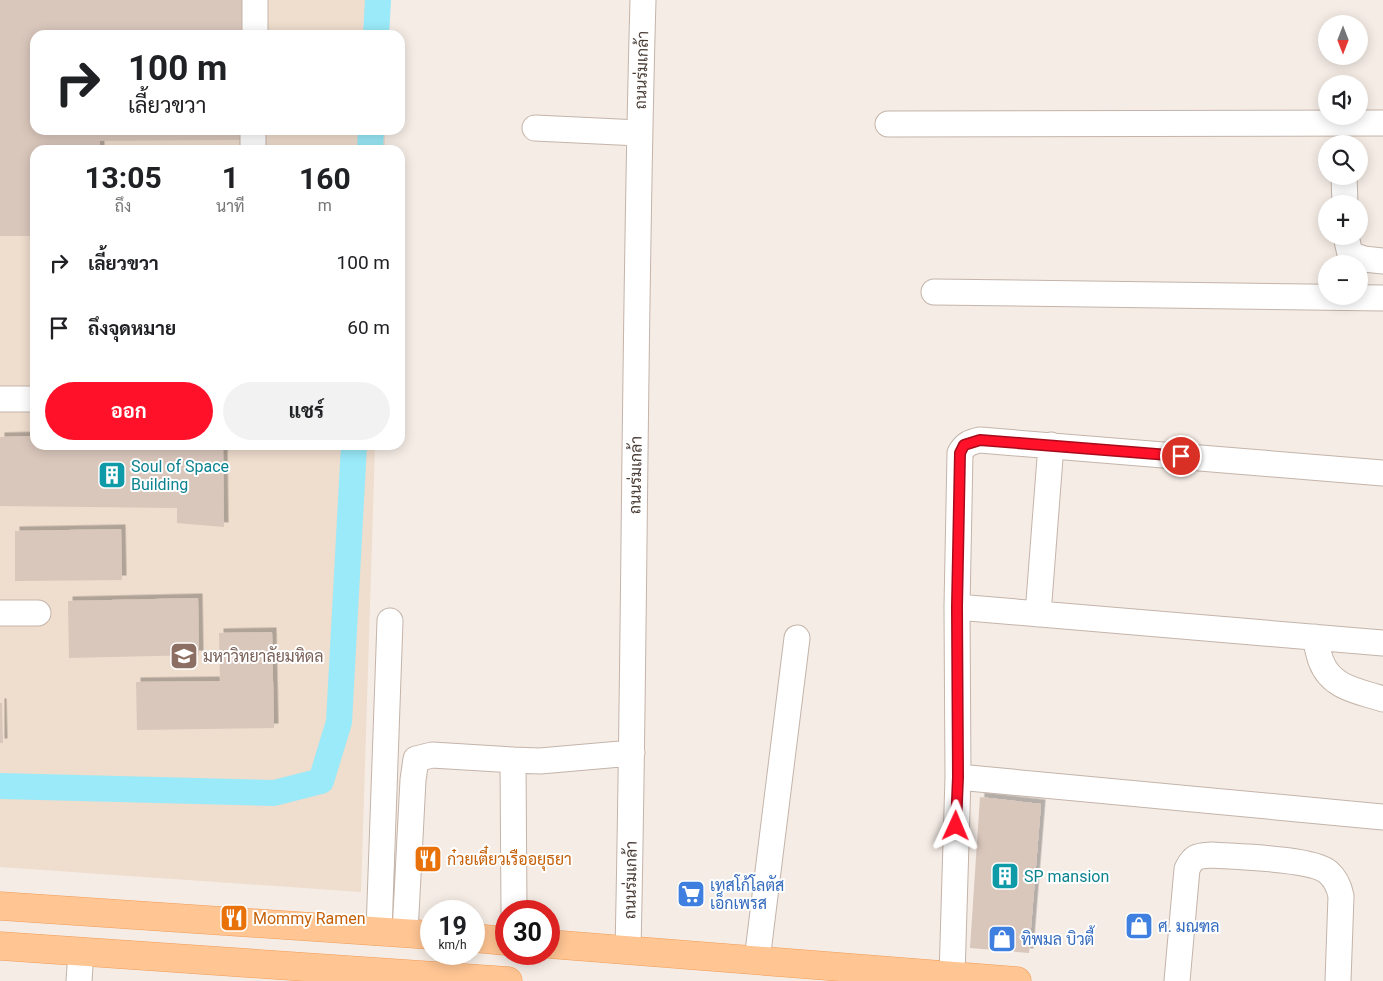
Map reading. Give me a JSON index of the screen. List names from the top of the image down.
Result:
{
  "streets": {
    "street": ["ถนนร่มเกล้า"]
  },
  "places": {
    "building": ["Soul of Space Building", "SP mansion"],
    "school or university": ["มหาวิทยาลัยมหิดล"],
    "restaurant": ["ก๋วยเตี๋ยวเรืออยุธยา", "Mommy Ramen"],
    "supermarket": ["เทสโก้โลตัส เอ็กเพรส"],
    "shop": ["ศ. มณฑล", "ทิพมล บิวตี้"]
  },
  "north": "bottom",
  "page": {
    "map_buttons": ["+", "−"],
    "turn": ["100 m", "เลี้ยวขวา"],
    "eta": [
      "13:05",
      "ถึง",
      "1",
      "นาที",
      "160",
      "m"
    ],
    "list": [
      {
        "name": "เลี้ยวขวา",
        "value": "100 m"
      },
      {
        "name": "ถึงจุดหมาย",
        "value": "60 m"
      }
    ],
    "buttons": ["ออก", "แชร์"],
    "speed": "19 km/h",
    "limit": "30"
  }
}
